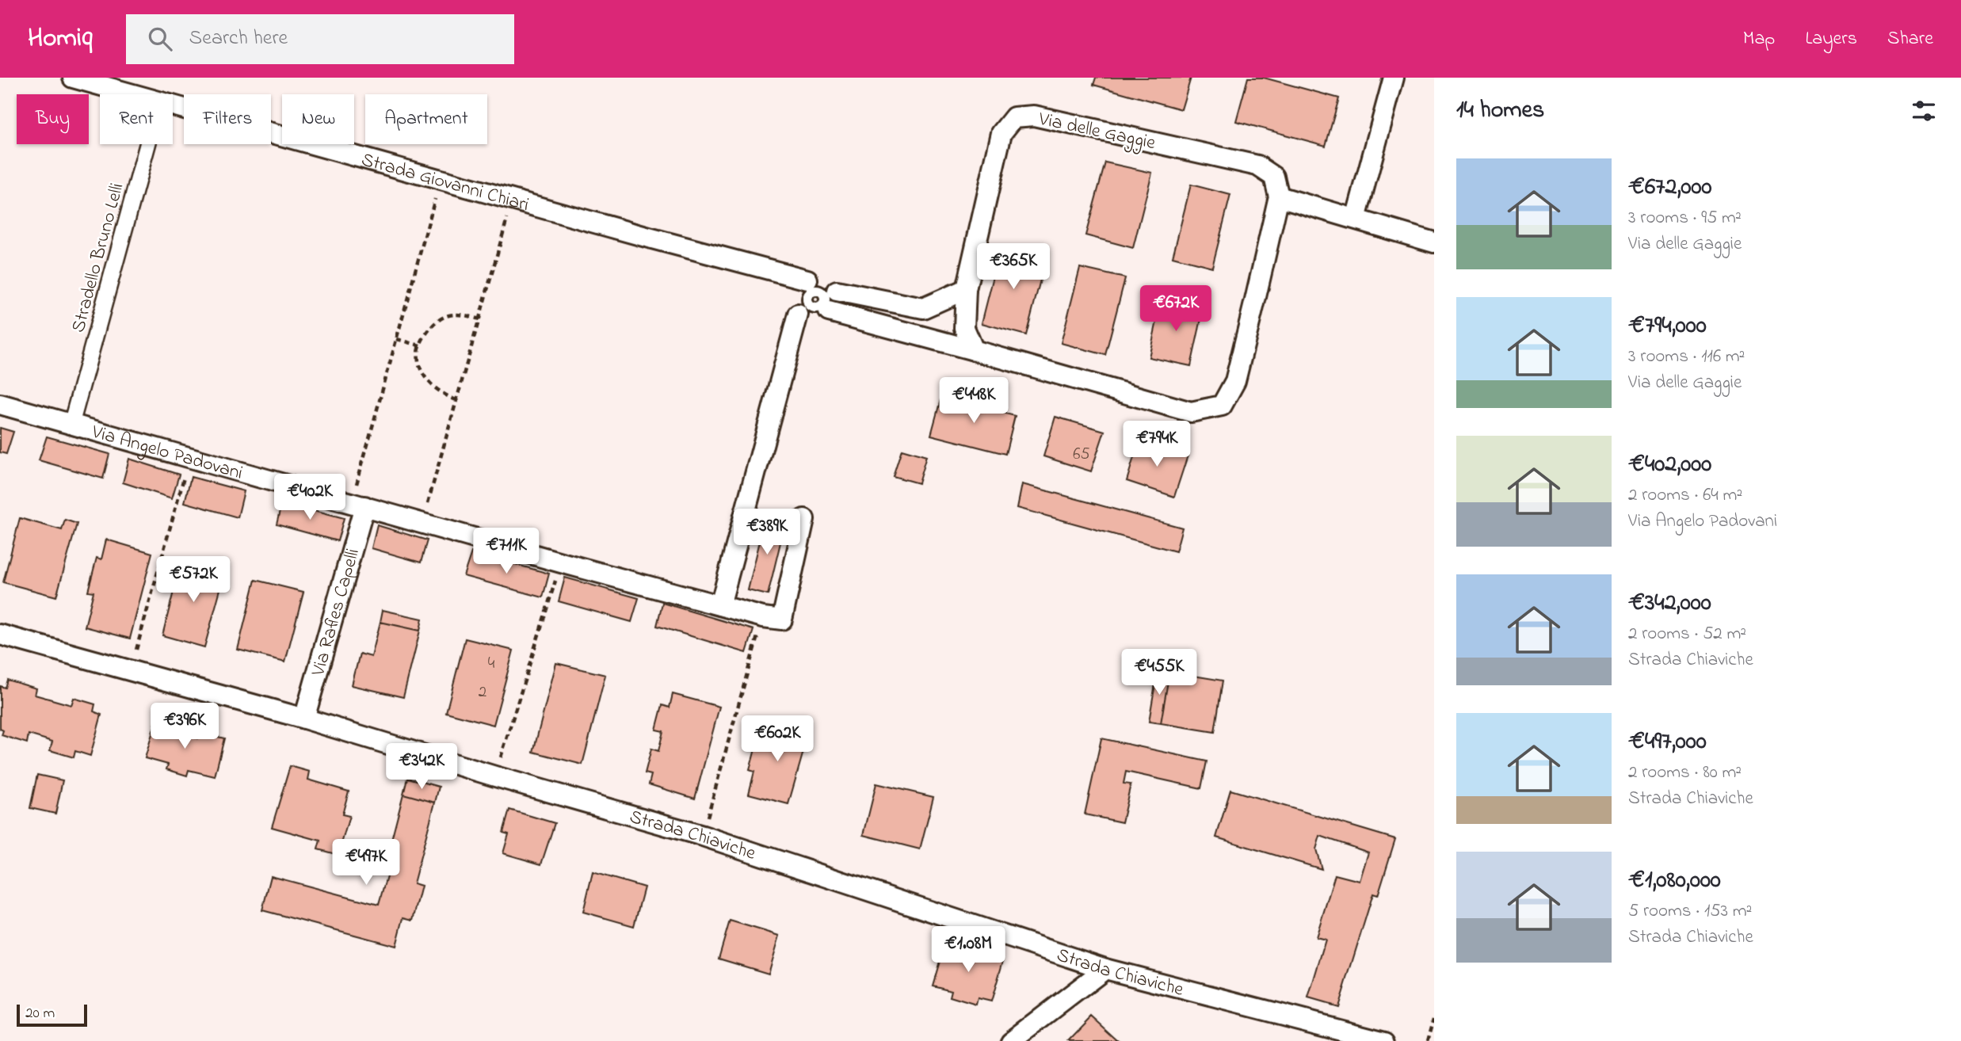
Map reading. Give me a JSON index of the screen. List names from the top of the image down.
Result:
{
  "streets": {
    "street": [
      "Via delle Gaggie",
      "Strada Giovanni Chiari",
      "Stradello Bruno Lelli",
      "Via Angelo Padovani",
      "Via Rafles Capelli",
      "Strada Chiaviche"
    ]
  },
  "crossings": [
    ["Via delle Gaggie", "Strada Giovanni Chiari"],
    ["Stradello Bruno Lelli", "Via Angelo Padovani"],
    ["Via Angelo Padovani", "Via Rafles Capelli"],
    ["Via Rafles Capelli", "Strada Chiaviche"]
  ],
  "house_numbers": ["65", "4", "2"],
  "scale_bar": "20 m",
  "page": {
    "header": "Homiq",
    "search": "Search here",
    "nav": ["Map", "Layers", "Share"],
    "heading": "14 homes",
    "chip": [
      "Buy",
      "Rent",
      "Filters",
      "New",
      "Apartment"
    ],
    "list": [
      {
        "name": "€672,000",
        "note": "3 rooms · 95 m² · Via delle Gaggie"
      },
      {
        "name": "€794,000",
        "note": "3 rooms · 116 m² · Via delle Gaggie"
      },
      {
        "name": "€402,000",
        "note": "2 rooms · 64 m² · Via Angelo Padovani"
      },
      {
        "name": "€342,000",
        "note": "2 rooms · 52 m² · Strada Chiaviche"
      },
      {
        "name": "€497,000",
        "note": "2 rooms · 80 m² · Strada Chiaviche"
      },
      {
        "name": "€1,080,000",
        "note": "5 rooms · 153 m² · Strada Chiaviche"
      }
    ],
    "price": [
      "€365K",
      "€672K",
      "€448K",
      "€794K",
      "€402K",
      "€389K",
      "€711K",
      "€572K",
      "€455K",
      "€396K",
      "€602K",
      "€342K",
      "€497K",
      "€1.08M"
    ],
    "scale": "20 m"
  }
}
